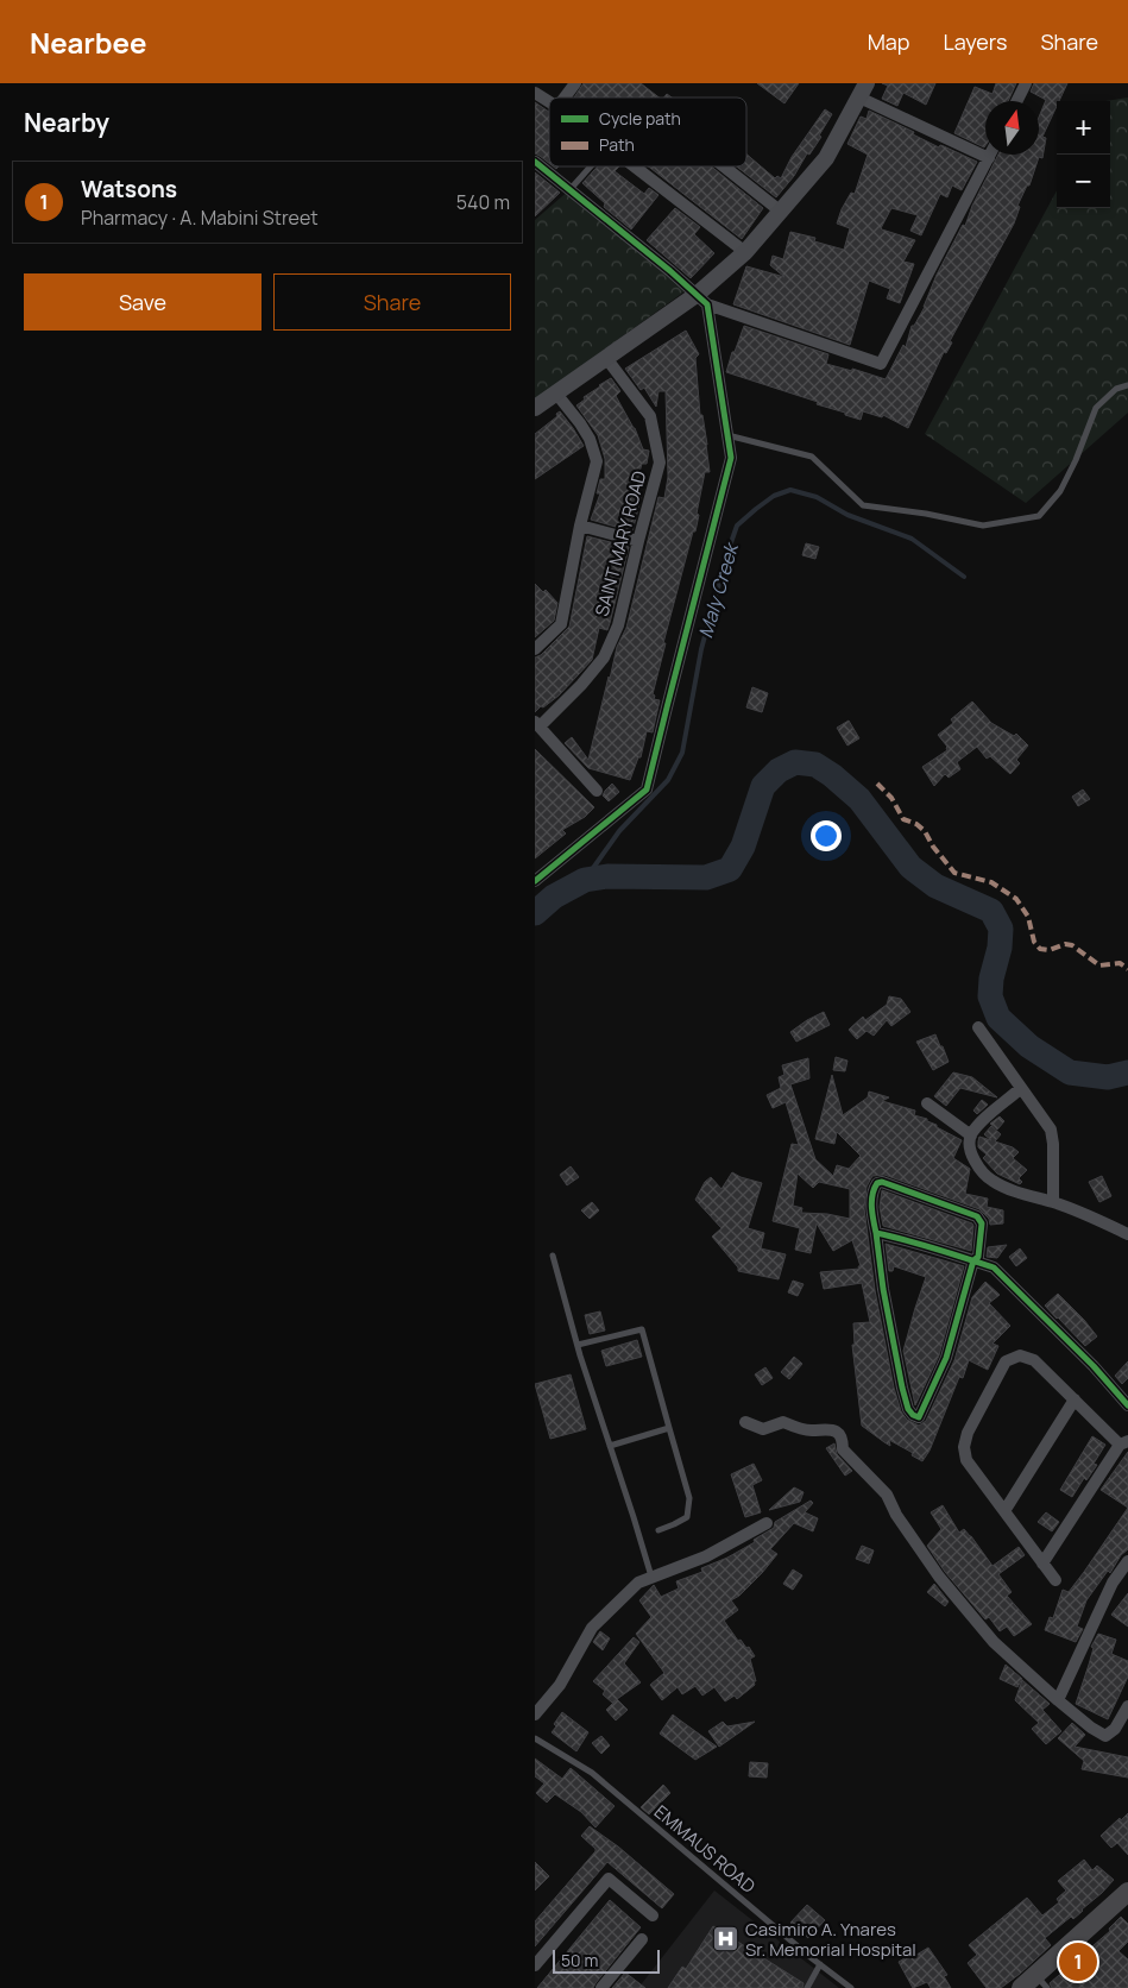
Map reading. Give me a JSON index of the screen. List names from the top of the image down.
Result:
{
  "streets": {
    "street": ["SAINT MARY ROAD"],
    "lane": ["EMMAUS ROAD"]
  },
  "water": ["Maly Creek"],
  "places": {
    "hospital": ["Casimiro A. Ynares Sr. Memorial Hospital"]
  },
  "legend": ["Cycle path", "Path"],
  "scale_bar": "50 m",
  "north": "top",
  "page": {
    "header": "Nearbee",
    "nav": ["Map", "Layers", "Share"],
    "heading": "Nearby",
    "map_buttons": ["+", "−"],
    "list": [
      {
        "mark": "1",
        "name": "Watsons",
        "note": "Pharmacy · A. Mabini Street",
        "value": "540 m"
      }
    ],
    "buttons": ["Save", "Share"],
    "pins": "1",
    "scale": "50 m"
  }
}
